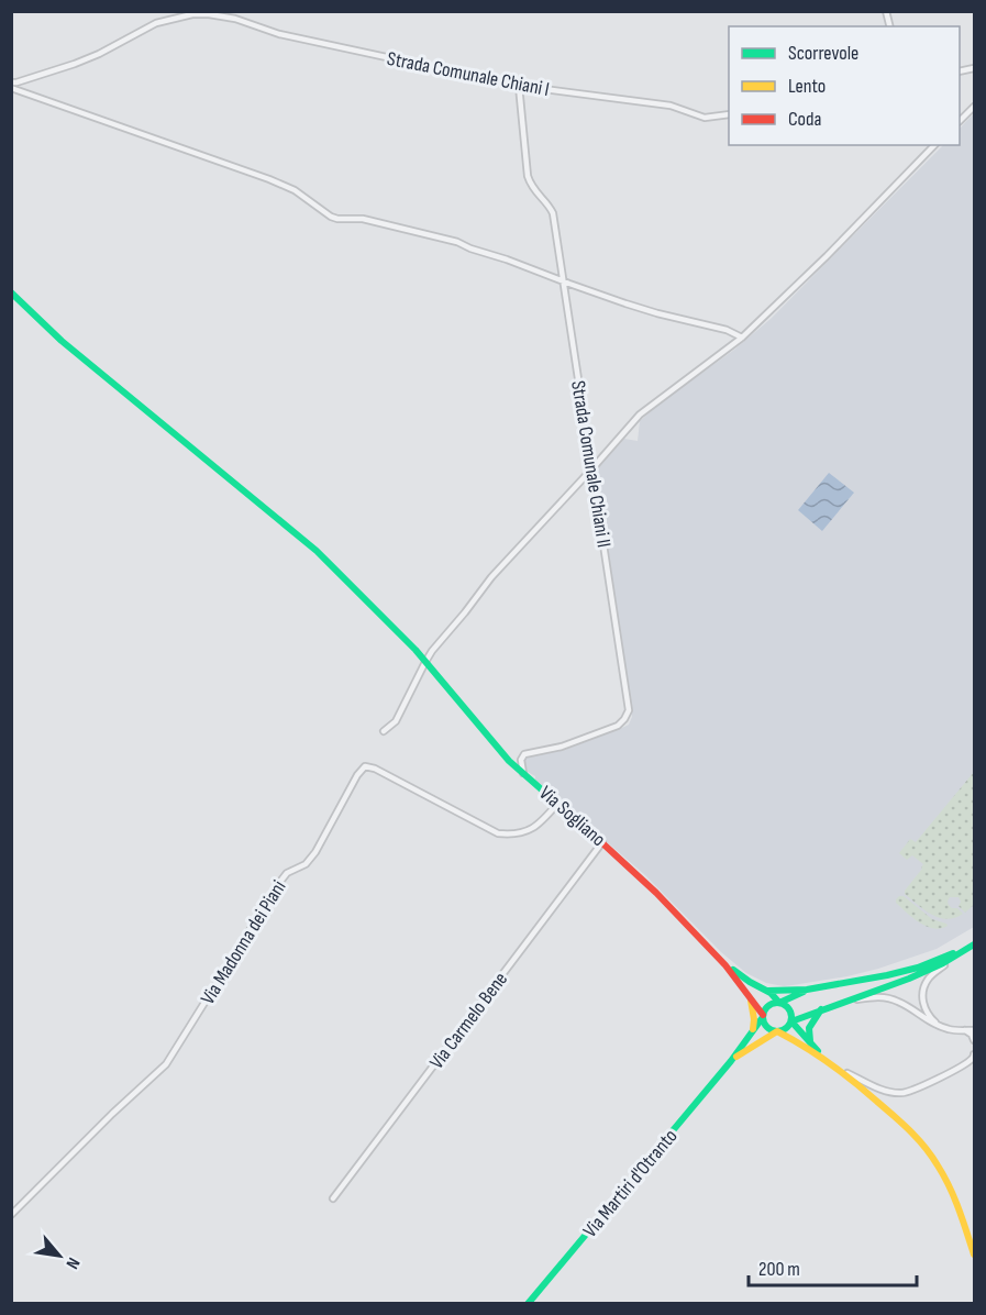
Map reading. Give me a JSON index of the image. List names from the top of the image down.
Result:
{
  "streets": {
    "street": [
      "Strada Comunale Chiani I",
      "Strada Comunale Chiani II",
      "Via Sogliano",
      "Via Madonna dei Piani",
      "Via Carmelo Bene",
      "Via Martiri d'Otranto"
    ]
  },
  "crossings": [
    ["Strada Comunale Chiani I", "Strada Comunale Chiani II"],
    ["Strada Comunale Chiani II", "Via Sogliano"],
    ["Via Sogliano", "Via Madonna dei Piani"],
    ["Via Sogliano", "Via Carmelo Bene"],
    ["Via Sogliano", "Via Martiri d'Otranto"]
  ],
  "legend": ["Scorrevole", "Lento", "Coda"],
  "scale_bar": "200 m",
  "north": "bottom right"
}
